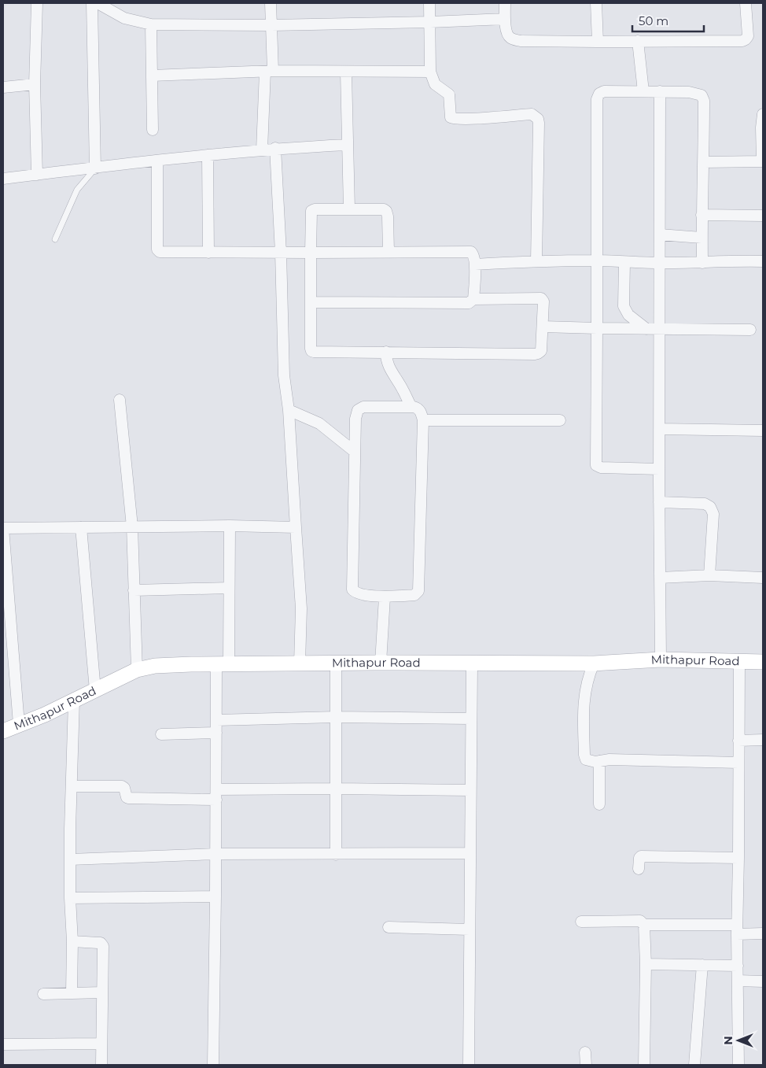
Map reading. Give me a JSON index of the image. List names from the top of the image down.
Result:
{
  "streets": {
    "street": ["Mithapur Road"]
  },
  "scale_bar": "50 m",
  "north": "left"
}
